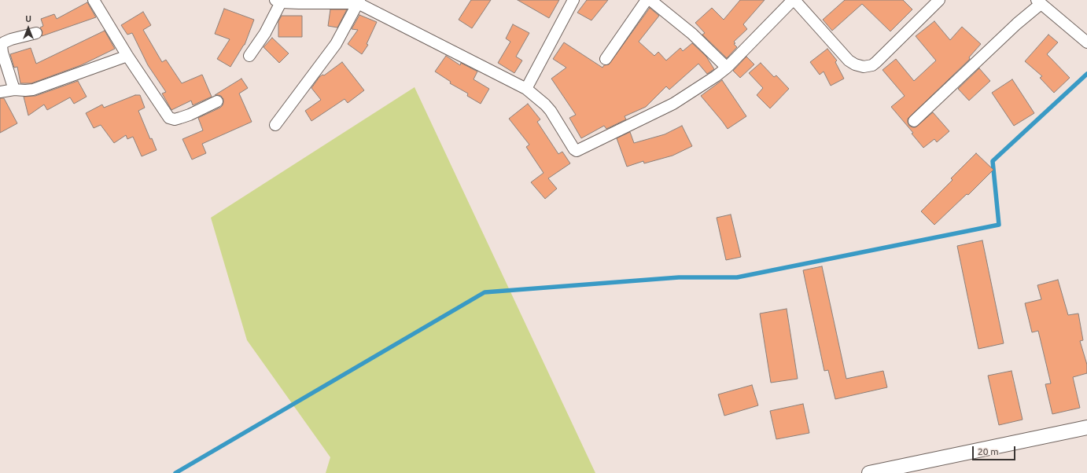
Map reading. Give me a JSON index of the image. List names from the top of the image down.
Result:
{
  "scale_bar": "20 m",
  "north": "top"
}
